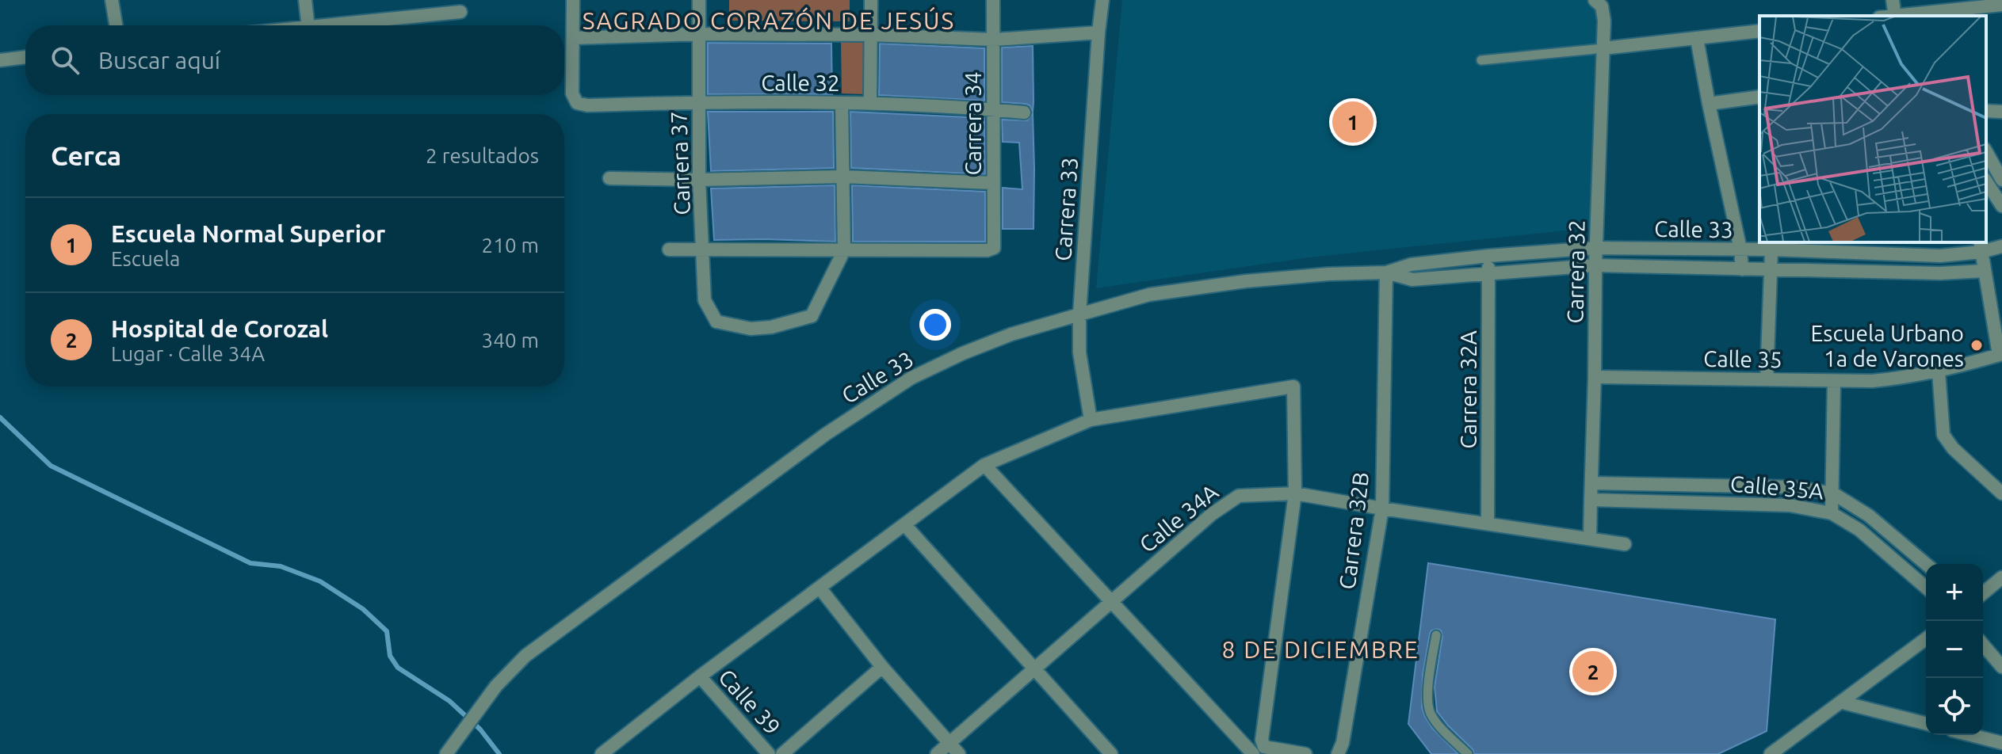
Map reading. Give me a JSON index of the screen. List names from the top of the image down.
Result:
{
  "streets": {
    "street": [
      "Calle 32",
      "Carrera 34",
      "Carrera 37",
      "Carrera 33",
      "Calle 33",
      "Carrera 32",
      "Calle 35",
      "Carrera 32A",
      "Calle 35A",
      "Calle 34A",
      "Carrera 32B",
      "Calle 39"
    ]
  },
  "crossings": [
    ["Calle 32", "Carrera 34"],
    ["Calle 32", "Carrera 37"],
    ["Carrera 34", "Carrera 37"],
    ["Carrera 33", "Calle 33"],
    ["Calle 33", "Carrera 32"],
    ["Calle 33", "Carrera 32A"],
    ["Calle 33", "Carrera 32B"],
    ["Carrera 32", "Calle 35"],
    ["Carrera 32", "Calle 35A"],
    ["Carrera 32", "Calle 34A"],
    ["Carrera 32A", "Calle 34A"],
    ["Calle 34A", "Carrera 32B"]
  ],
  "districts": ["SAGRADO CORAZÓN DE JESÚS", "8 DE DICIEMBRE"],
  "places": ["Escuela Urbano 1a de Varones"],
  "page": {
    "search": "Buscar aquí",
    "pins": ["1", "2"],
    "heading": ["Cerca", "2 resultados"],
    "list": [
      {
        "mark": "1",
        "name": "Escuela Normal Superior",
        "note": "Escuela",
        "value": "210 m"
      },
      {
        "mark": "2",
        "name": "Hospital de Corozal",
        "note": "Lugar · Calle 34A",
        "value": "340 m"
      }
    ],
    "map_buttons": ["+", "−"]
  }
}
